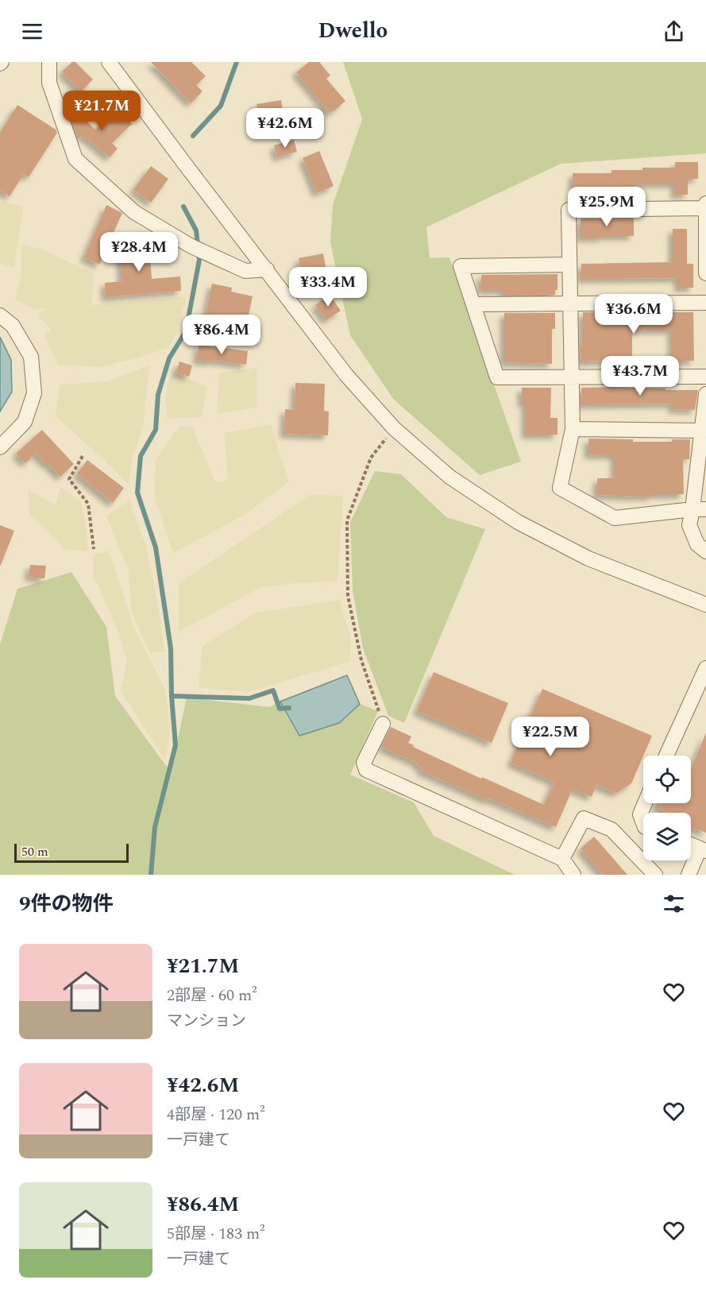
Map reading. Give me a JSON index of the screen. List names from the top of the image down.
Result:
{
  "scale_bar": "50 m",
  "page": {
    "header": "Dwello",
    "price": [
      "¥21.7M",
      "¥42.6M",
      "¥25.9M",
      "¥28.4M",
      "¥33.4M",
      "¥36.6M",
      "¥86.4M",
      "¥43.7M",
      "¥22.5M"
    ],
    "scale": "50 m",
    "heading": "9件の物件",
    "list": [
      {
        "name": "¥21.7M",
        "note": "2部屋 · 60 m² · マンション"
      },
      {
        "name": "¥42.6M",
        "note": "4部屋 · 120 m² · 一戸建て"
      },
      {
        "name": "¥86.4M",
        "note": "5部屋 · 183 m² · 一戸建て"
      }
    ]
  }
}
